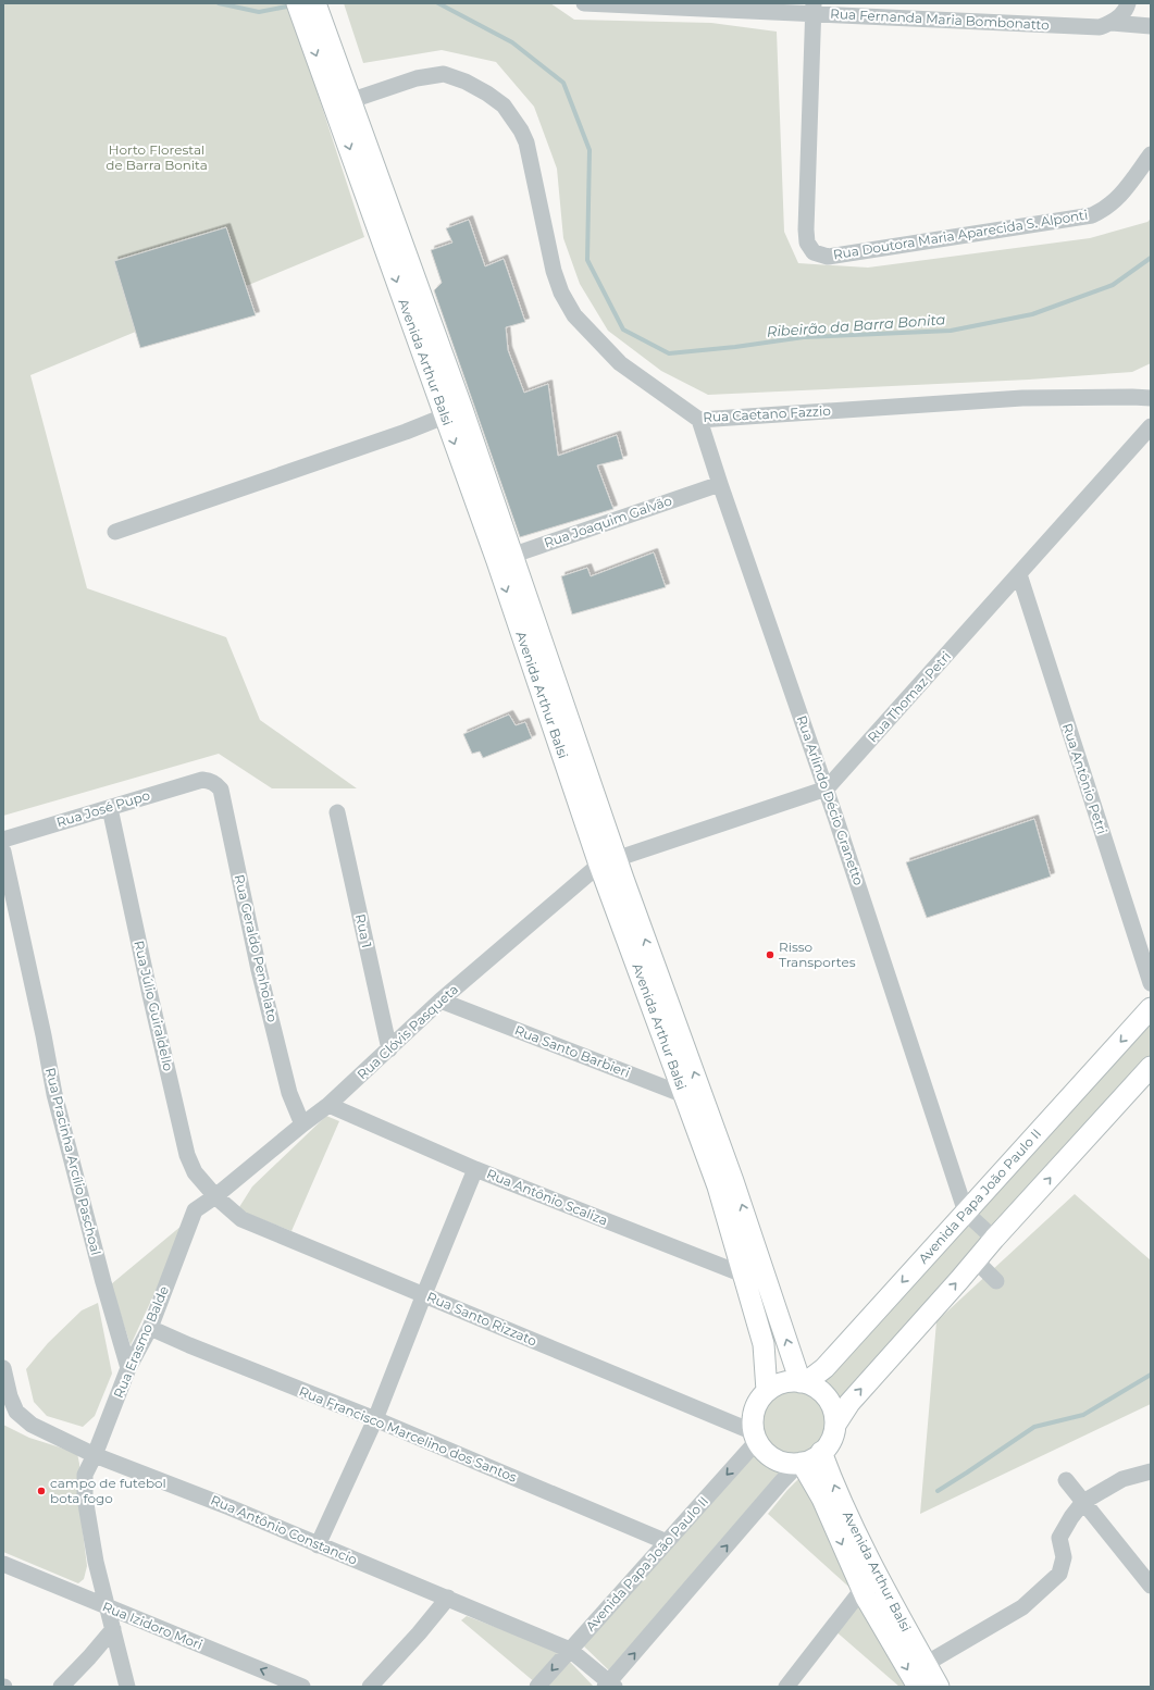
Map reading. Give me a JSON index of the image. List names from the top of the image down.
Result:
{
  "streets": {
    "main road": ["Avenida Arthur Balsi", "Avenida Papa João Paulo II"],
    "street": [
      "Rua Fernanda Maria Bombonatto",
      "Rua Doutora Maria Aparecida S. Alponti",
      "Rua Caetano Fazzio",
      "Rua Joaquim Galvão",
      "Rua Thomaz Petri",
      "Rua Antônio Petri",
      "Rua Arlindo Décio Granetto",
      "Rua José Pupo",
      "Rua 1",
      "Rua Geraldo Penholato",
      "Rua Júlio Guiraldello",
      "Rua Clóvis Pasqueta",
      "Rua Santo Barbieri",
      "Rua Pracinha Arcílio Paschoal",
      "Rua Antônio Scaliza",
      "Rua Santo Rizzato",
      "Rua Erasmo Balde",
      "Rua Francisco Marcelino dos Santos",
      "Rua Antônio Constancio",
      "Rua Izidoro Mori"
    ]
  },
  "crossings": [
    ["Rua Fernanda Maria Bombonatto", "Rua Doutora Maria Aparecida S. Alponti"],
    ["Avenida Arthur Balsi", "Rua Caetano Fazzio"],
    ["Avenida Arthur Balsi", "Rua Joaquim Galvão"],
    ["Avenida Arthur Balsi", "Rua Thomaz Petri"],
    ["Avenida Arthur Balsi", "Rua Clóvis Pasqueta"],
    ["Avenida Arthur Balsi", "Rua Santo Barbieri"],
    ["Avenida Arthur Balsi", "Avenida Papa João Paulo II"],
    ["Avenida Arthur Balsi", "Rua Antônio Scaliza"],
    ["Avenida Arthur Balsi", "Rua Santo Rizzato"],
    ["Rua Caetano Fazzio", "Rua Arlindo Décio Granetto"],
    ["Rua Joaquim Galvão", "Rua Arlindo Décio Granetto"],
    ["Rua Thomaz Petri", "Rua Antônio Petri"],
    ["Rua Thomaz Petri", "Rua Arlindo Décio Granetto"],
    ["Rua Thomaz Petri", "Rua Clóvis Pasqueta"],
    ["Rua Arlindo Décio Granetto", "Avenida Papa João Paulo II"],
    ["Rua José Pupo", "Rua Geraldo Penholato"],
    ["Rua José Pupo", "Rua Júlio Guiraldello"],
    ["Rua 1", "Rua Clóvis Pasqueta"],
    ["Rua Geraldo Penholato", "Rua Clóvis Pasqueta"],
    ["Rua Júlio Guiraldello", "Rua Clóvis Pasqueta"],
    ["Rua Júlio Guiraldello", "Rua Santo Rizzato"],
    ["Rua Júlio Guiraldello", "Rua Erasmo Balde"],
    ["Rua Clóvis Pasqueta", "Rua Santo Barbieri"],
    ["Rua Clóvis Pasqueta", "Rua Antônio Scaliza"],
    ["Rua Clóvis Pasqueta", "Rua Santo Rizzato"],
    ["Rua Clóvis Pasqueta", "Rua Erasmo Balde"],
    ["Rua Pracinha Arcílio Paschoal", "Rua Erasmo Balde"],
    ["Avenida Papa João Paulo II", "Rua Santo Rizzato"],
    ["Avenida Papa João Paulo II", "Rua Francisco Marcelino dos Santos"],
    ["Avenida Papa João Paulo II", "Rua Antônio Constancio"],
    ["Rua Santo Rizzato", "Rua Erasmo Balde"],
    ["Rua Erasmo Balde", "Rua Francisco Marcelino dos Santos"],
    ["Rua Erasmo Balde", "Rua Antônio Constancio"],
    ["Rua Erasmo Balde", "Rua Izidoro Mori"]
  ],
  "one_way": ["Rua Izidoro Mori"],
  "water": ["Ribeirão da Barra Bonita"],
  "parks": ["Horto Florestal de Barra Bonita"],
  "places": ["Risso Transportes", "campo de futebol bota fogo"]
}
